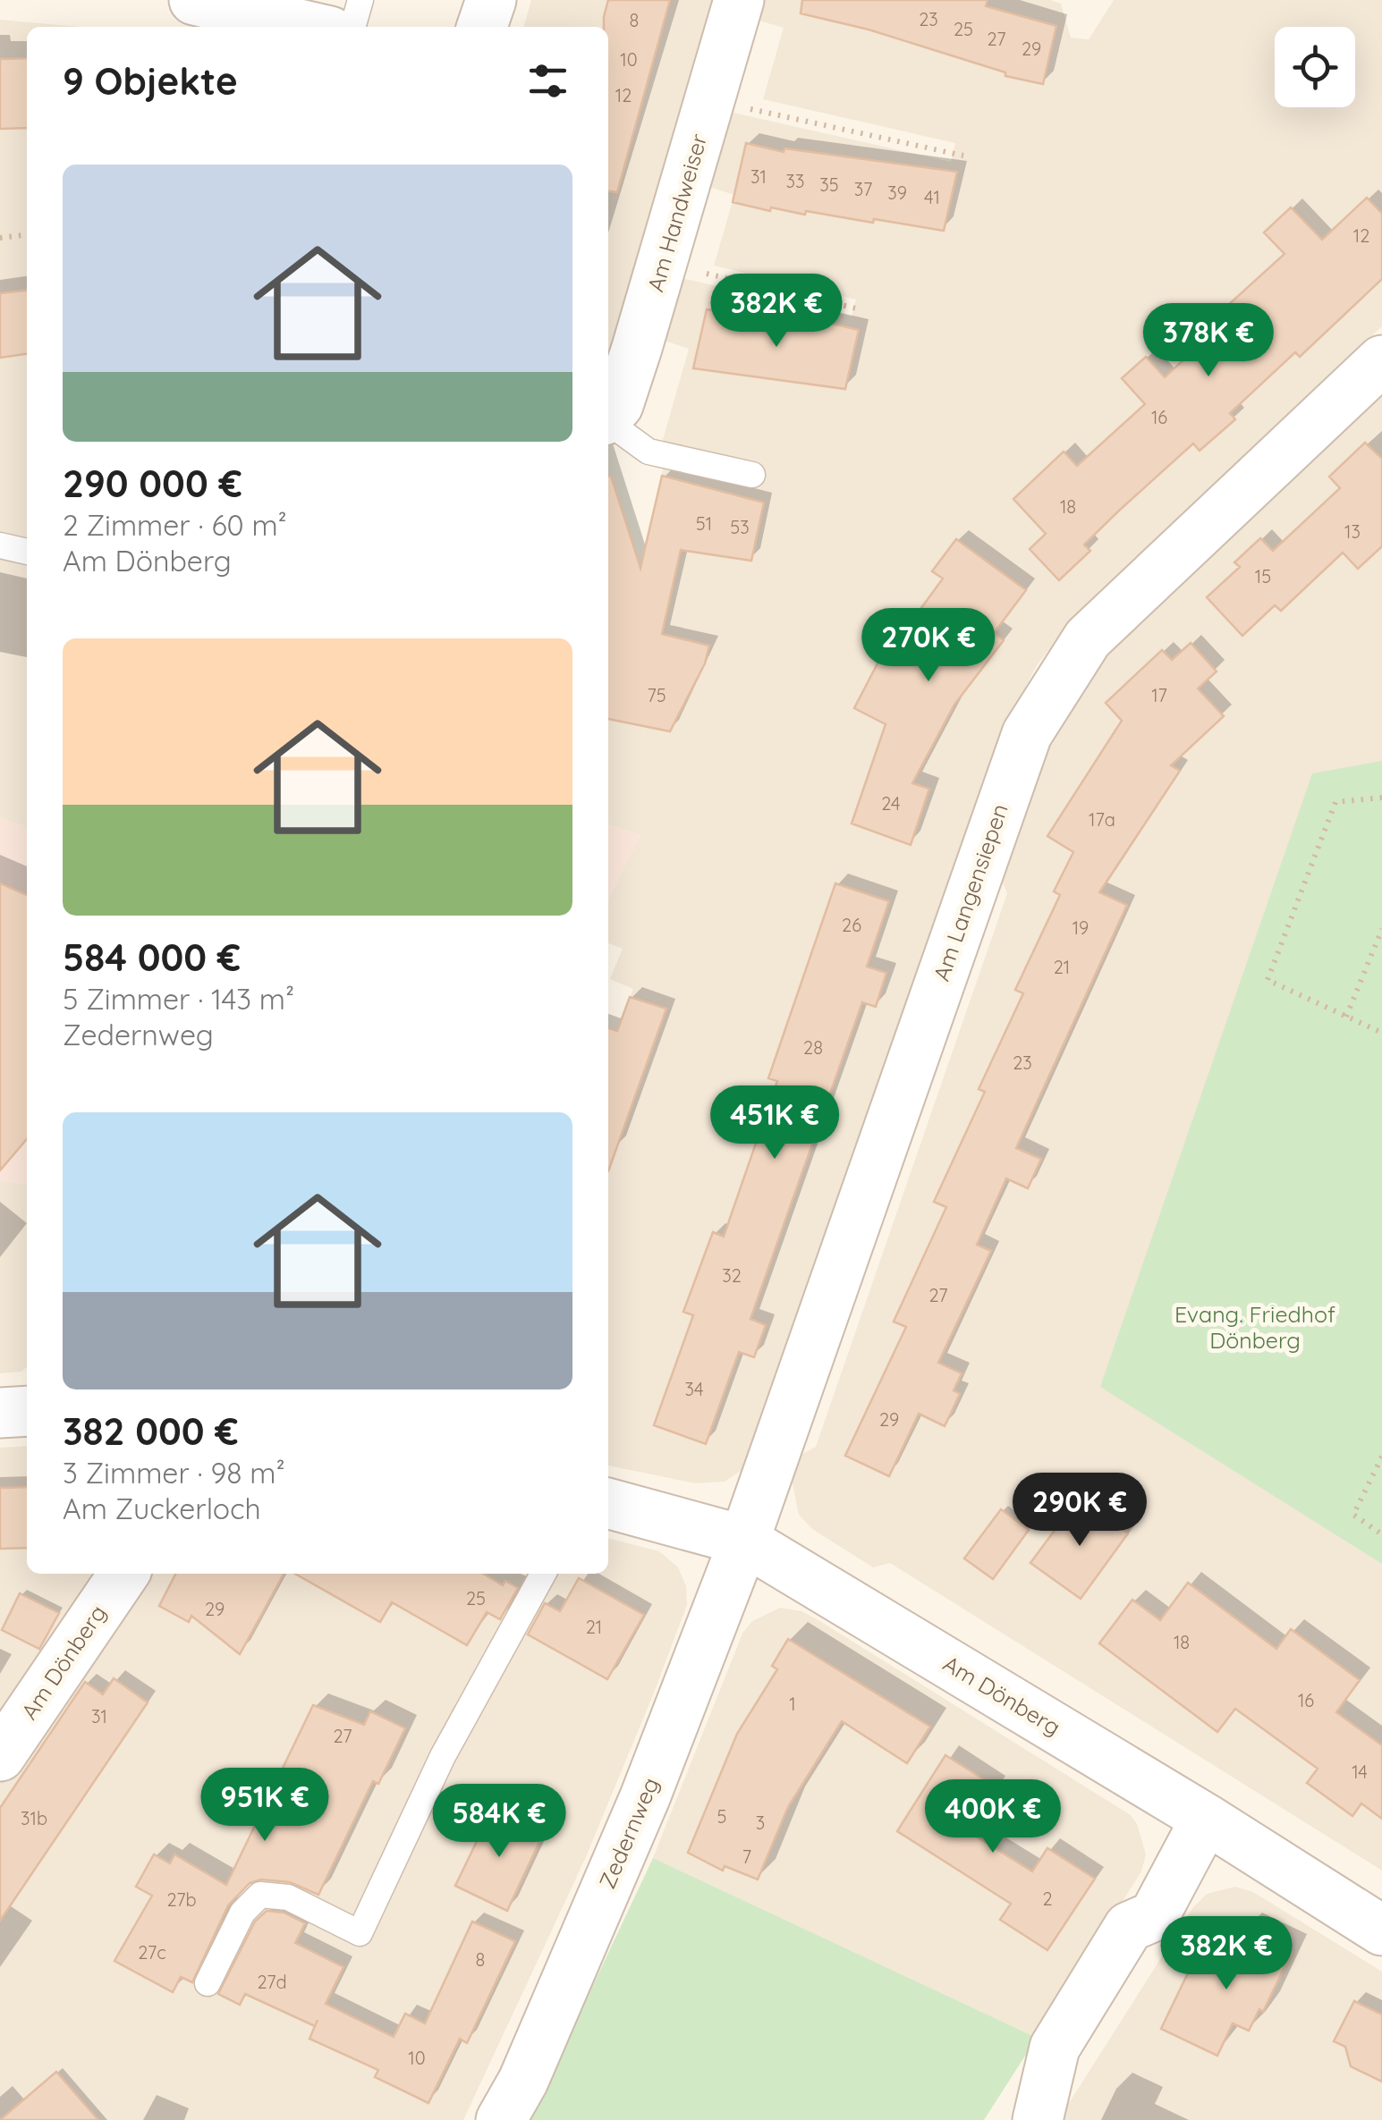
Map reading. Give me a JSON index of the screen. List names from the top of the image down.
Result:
{
  "streets": {
    "street": [
      "Am Handweiser",
      "Am Langensiepen",
      "Am Dönberg",
      "Zedernweg"
    ]
  },
  "crossings": [
    ["Am Langensiepen", "Am Dönberg"],
    ["Am Langensiepen", "Zedernweg"],
    ["Am Dönberg", "Zedernweg"]
  ],
  "parks": ["Evang. Friedhof Dönberg"],
  "house_numbers": [
    "23",
    "8",
    "25",
    "27",
    "29",
    "10",
    "12",
    "31",
    "33",
    "35",
    "37",
    "39",
    "41",
    "12",
    "16",
    "18",
    "51",
    "53",
    "13",
    "15",
    "75",
    "17",
    "24",
    "17a",
    "26",
    "19",
    "21",
    "28",
    "23",
    "32",
    "27",
    "34",
    "29",
    "25",
    "29",
    "21",
    "18",
    "16",
    "1",
    "31",
    "27",
    "14",
    "5",
    "31b",
    "3",
    "7",
    "2",
    "27b",
    "27c",
    "8",
    "27d",
    "10"
  ],
  "page": {
    "heading": "9 Objekte",
    "list": [
      {
        "name": "290 000 €",
        "note": "2 Zimmer · 60 m² · Am Dönberg"
      },
      {
        "name": "584 000 €",
        "note": "5 Zimmer · 143 m² · Zedernweg"
      },
      {
        "name": "382 000 €",
        "note": "3 Zimmer · 98 m² · Am Zuckerloch"
      }
    ],
    "price": [
      "382K €",
      "378K €",
      "270K €",
      "451K €",
      "290K €",
      "951K €",
      "400K €",
      "584K €",
      "382K €"
    ]
  }
}
